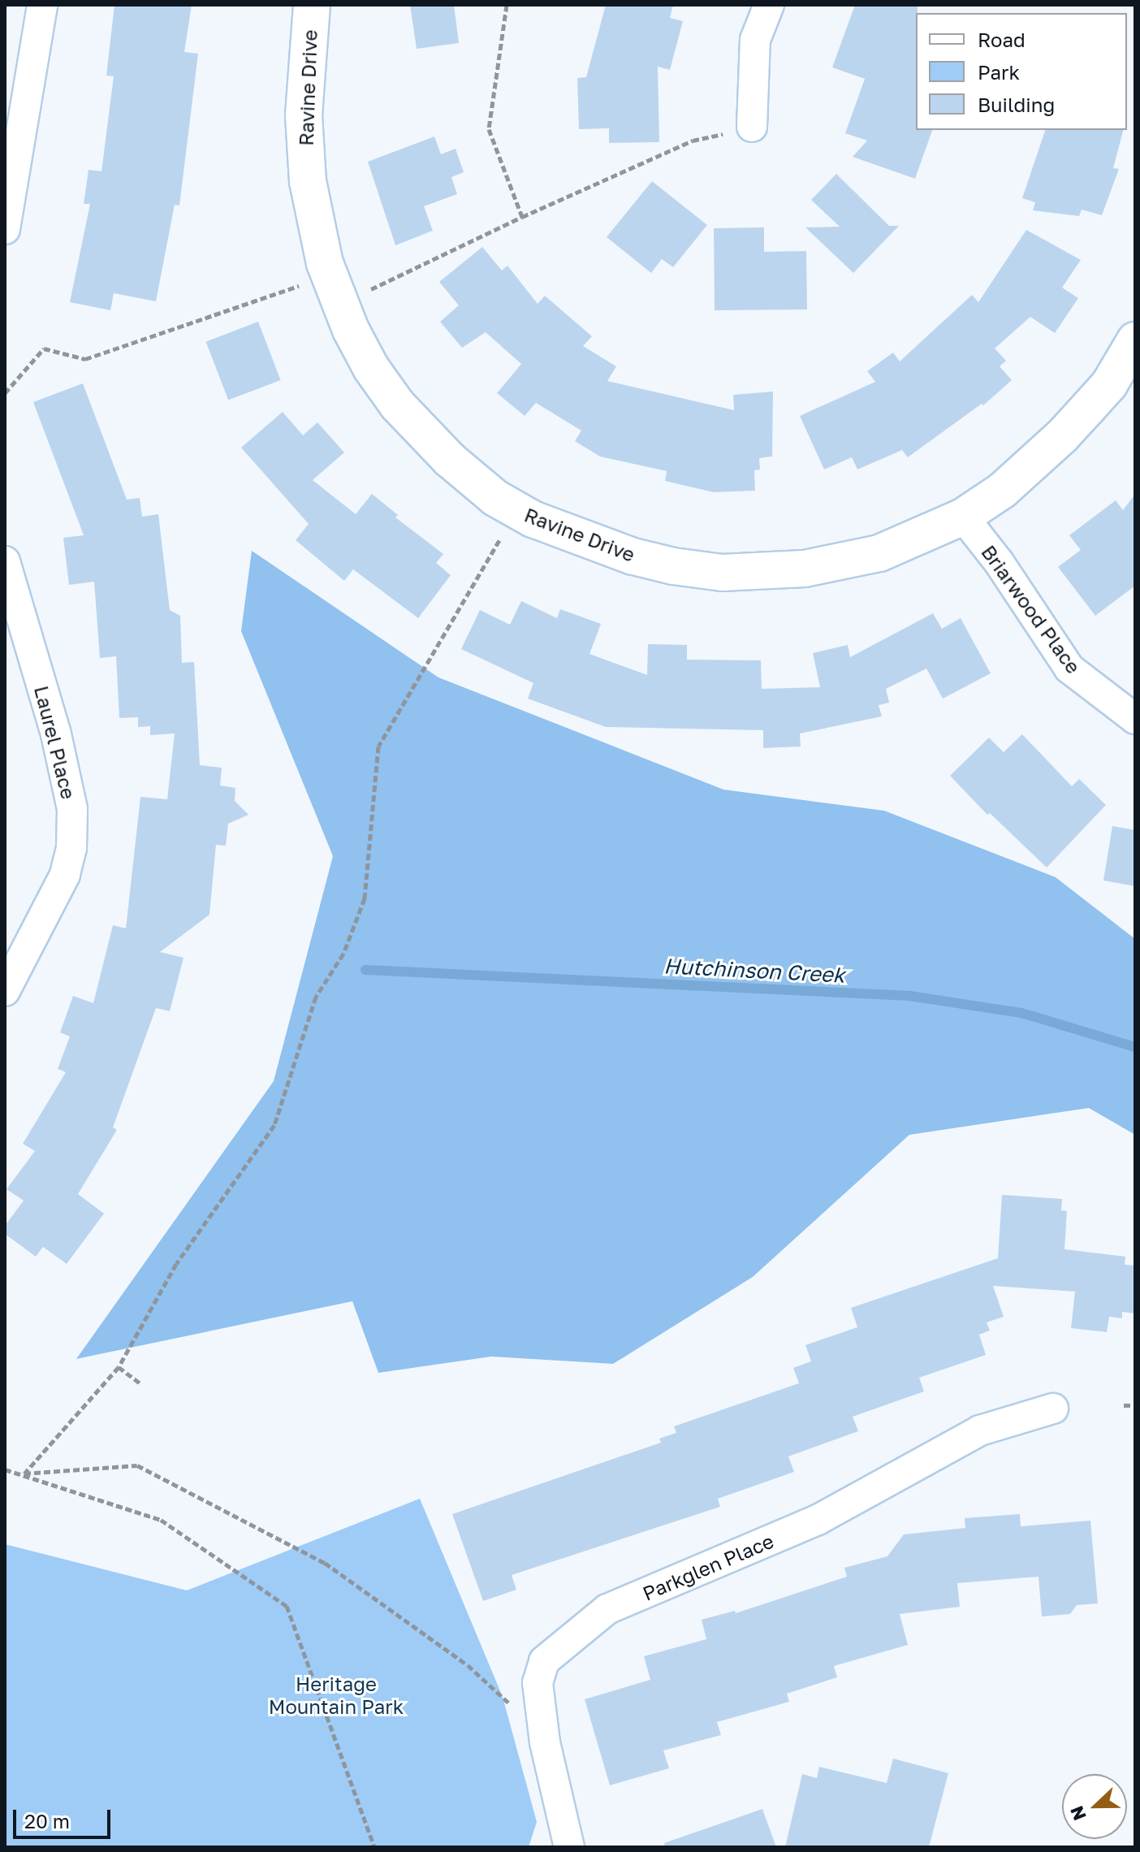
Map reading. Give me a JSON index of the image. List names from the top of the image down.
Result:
{
  "streets": {
    "street": [
      "Ravine Drive",
      "Briarwood Place",
      "Laurel Place",
      "Parkglen Place"
    ]
  },
  "crossings": [
    ["Ravine Drive", "Briarwood Place"]
  ],
  "water": ["Hutchinson Creek"],
  "parks": ["Heritage Mountain Park"],
  "legend": ["Road", "Park", "Building"],
  "scale_bar": "20 m",
  "north": "left"
}
